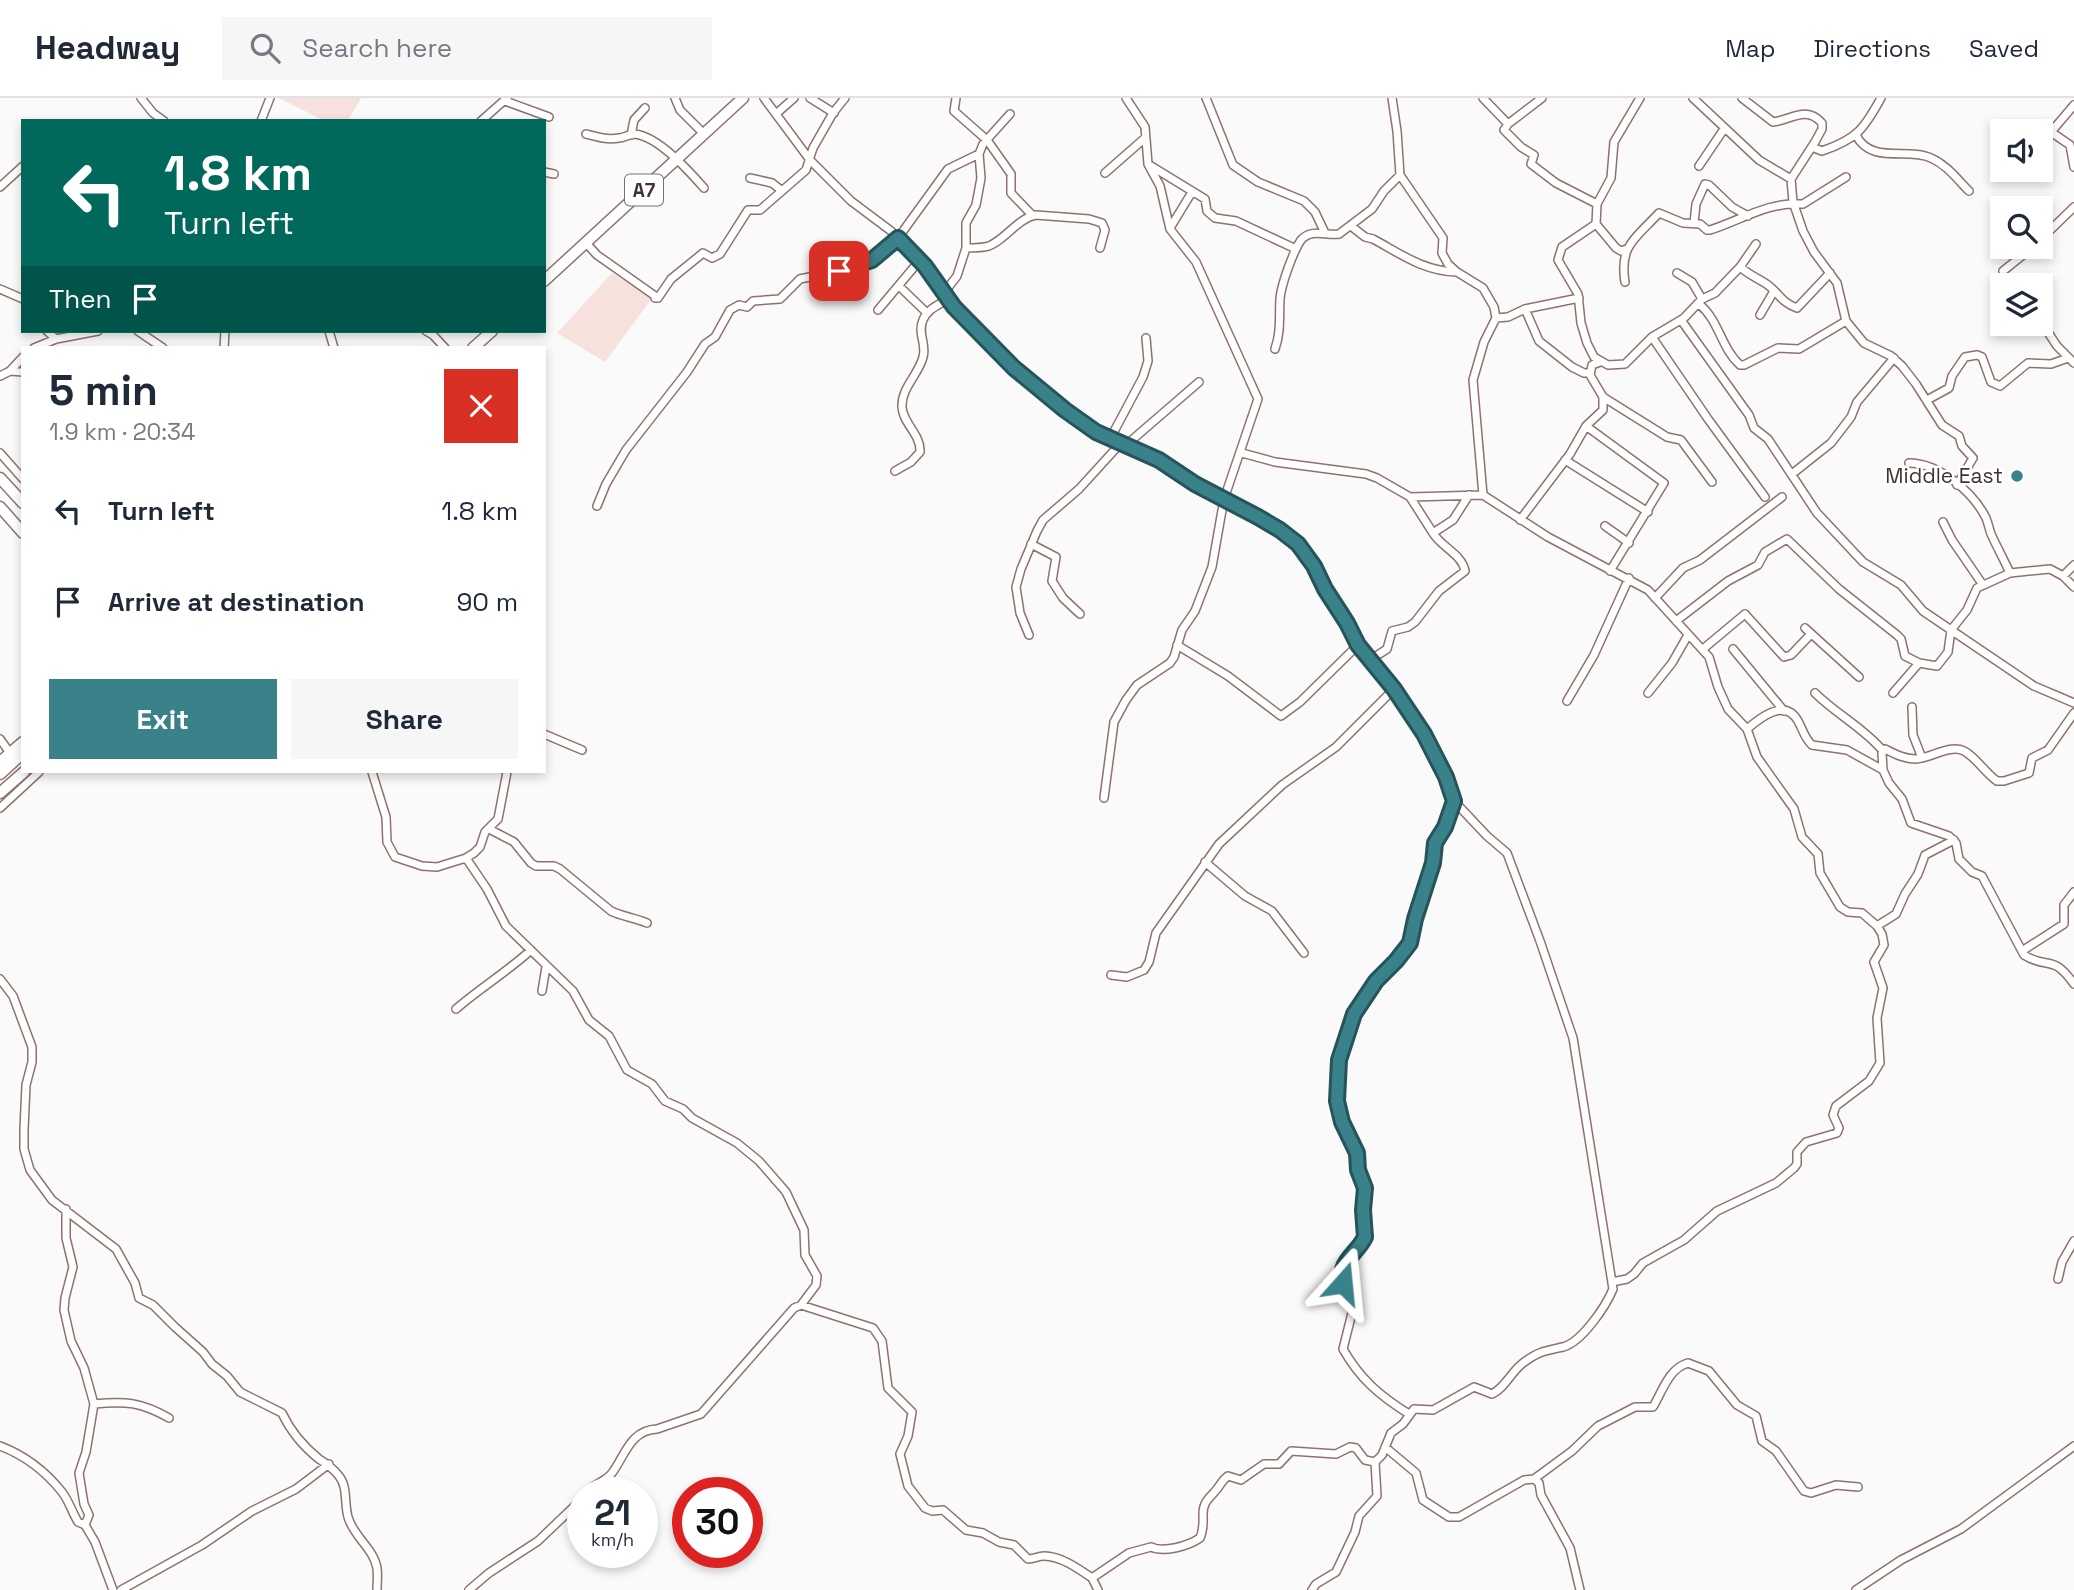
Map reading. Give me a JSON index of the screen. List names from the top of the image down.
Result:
{
  "streets": {
    "highway": ["A7"]
  },
  "places": ["Middle East"],
  "page": {
    "header": "Headway",
    "search": "Search here",
    "nav": ["Map", "Directions", "Saved"],
    "turn": ["1.8 km", "Turn left"],
    "then": "Then",
    "heading": ["5 min", "1.9 km · 20:34"],
    "list": [
      {
        "name": "Turn left",
        "value": "1.8 km"
      },
      {
        "name": "Arrive at destination",
        "value": "90 m"
      }
    ],
    "buttons": ["Exit", "Share"],
    "speed": "21 km/h",
    "limit": "30"
  }
}
